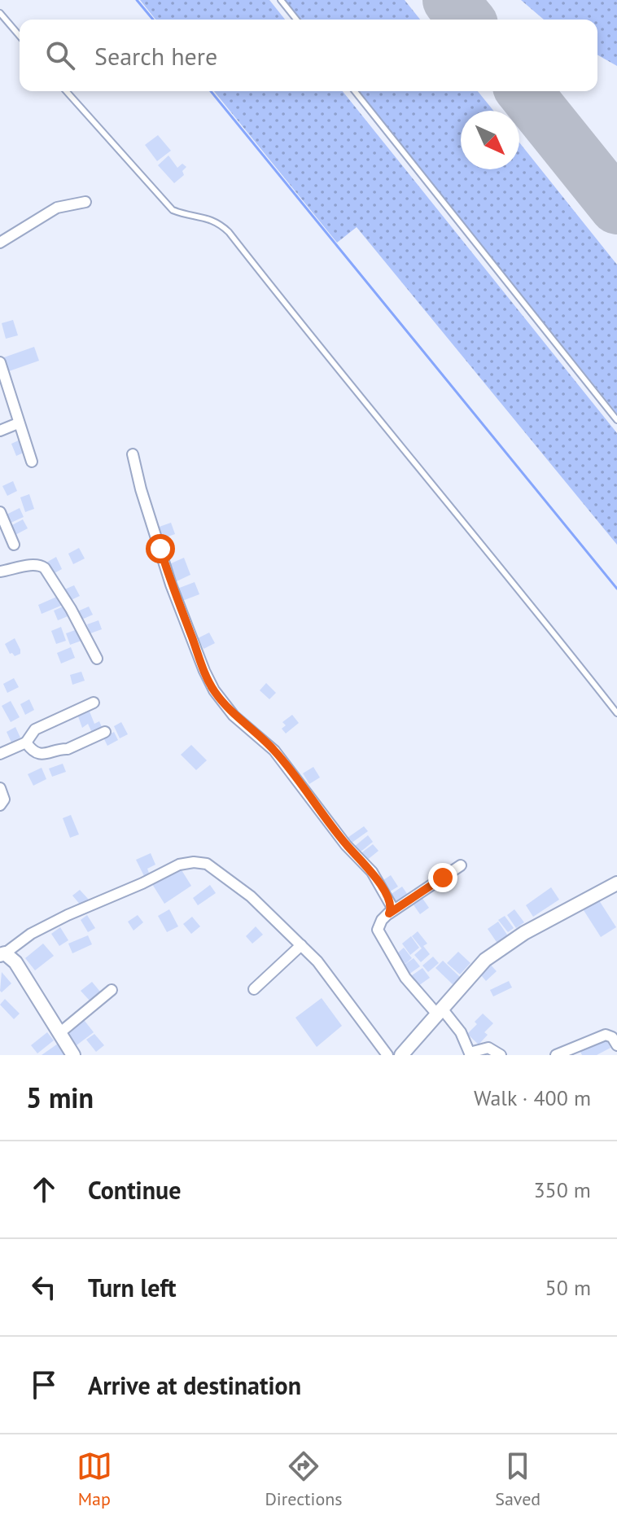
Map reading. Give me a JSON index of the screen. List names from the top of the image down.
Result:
{
  "north": "bottom right",
  "page": {
    "search": "Search here",
    "heading": ["5 min", "Walk · 400 m"],
    "list": [
      ["Continue", "350 m"],
      ["Turn left", "50 m"],
      "Arrive at destination"
    ],
    "nav": ["Map", "Directions", "Saved"]
  }
}
